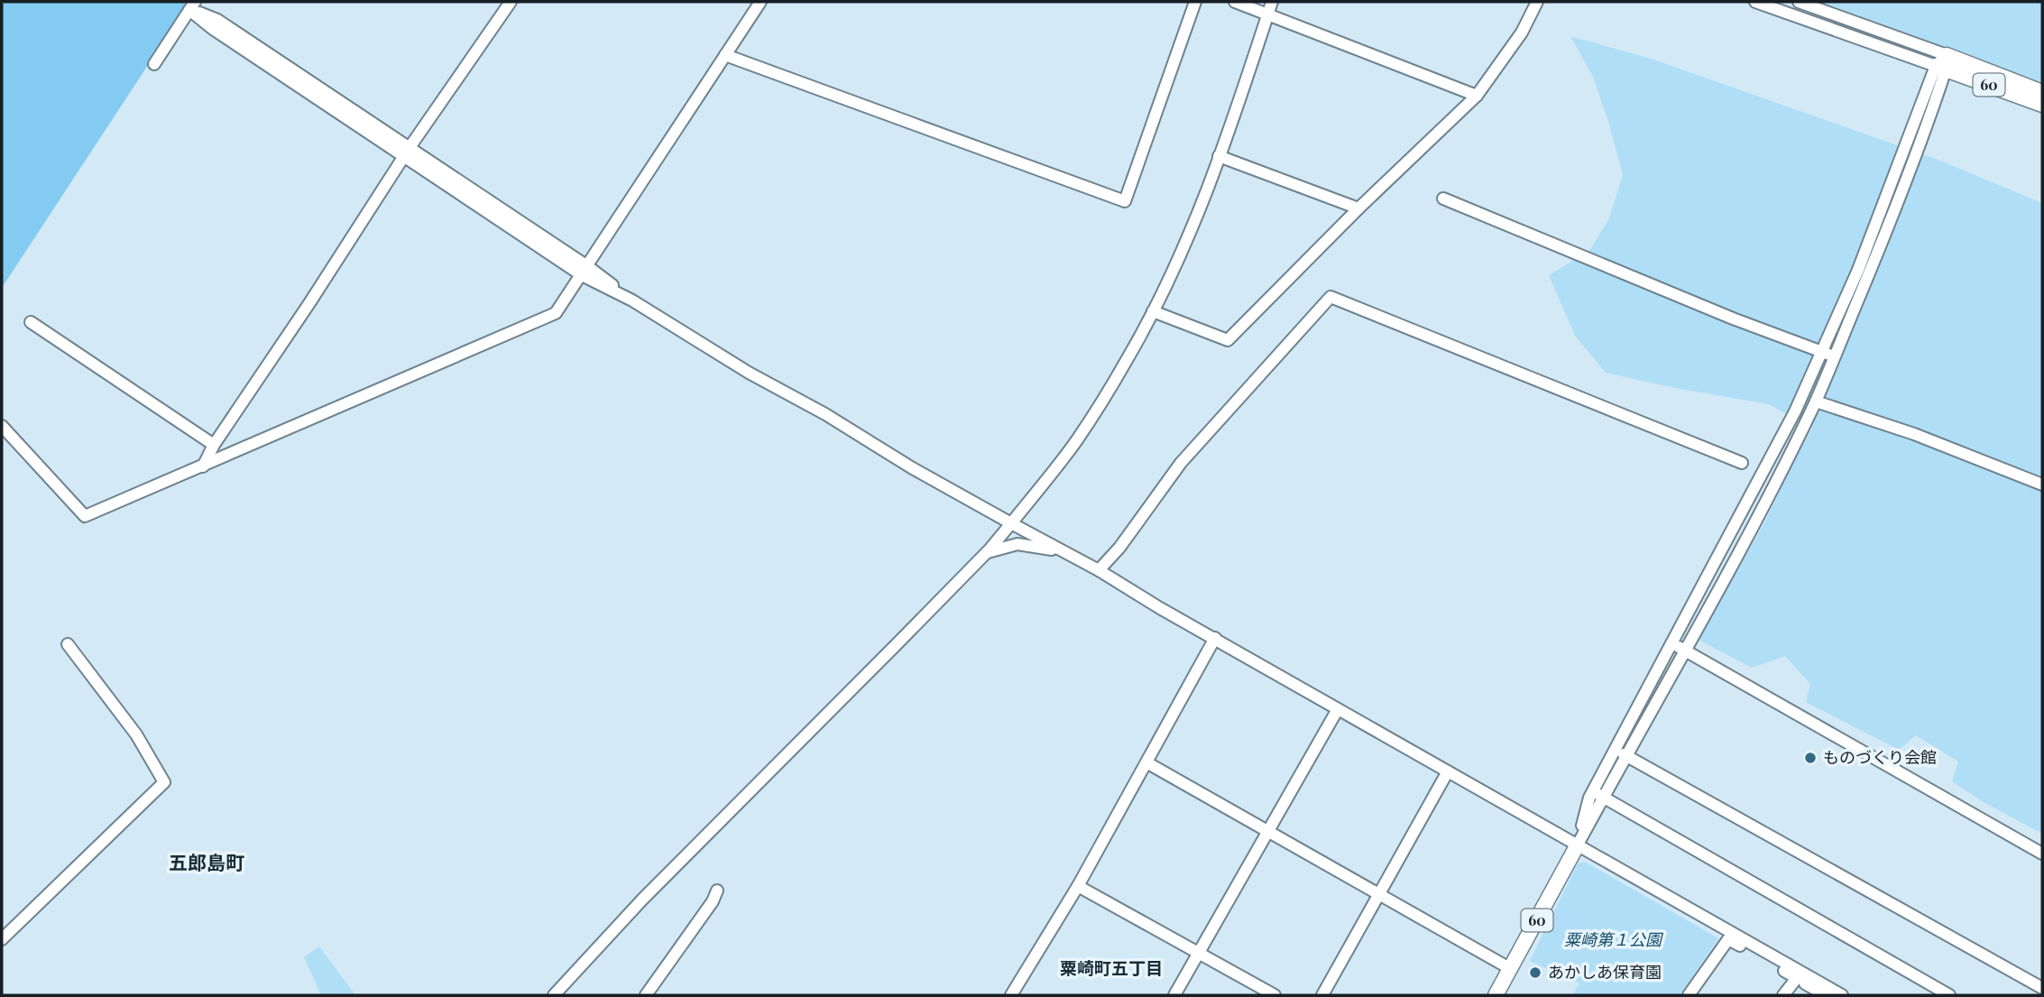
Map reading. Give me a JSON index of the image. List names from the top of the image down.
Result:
{
  "streets": {
    "main road": ["60"]
  },
  "districts": ["五郎島町", "粟崎町五丁目"],
  "parks": ["粟崎第１公園"],
  "places": ["ものづくり会館", "あかしあ保育園"]
}
